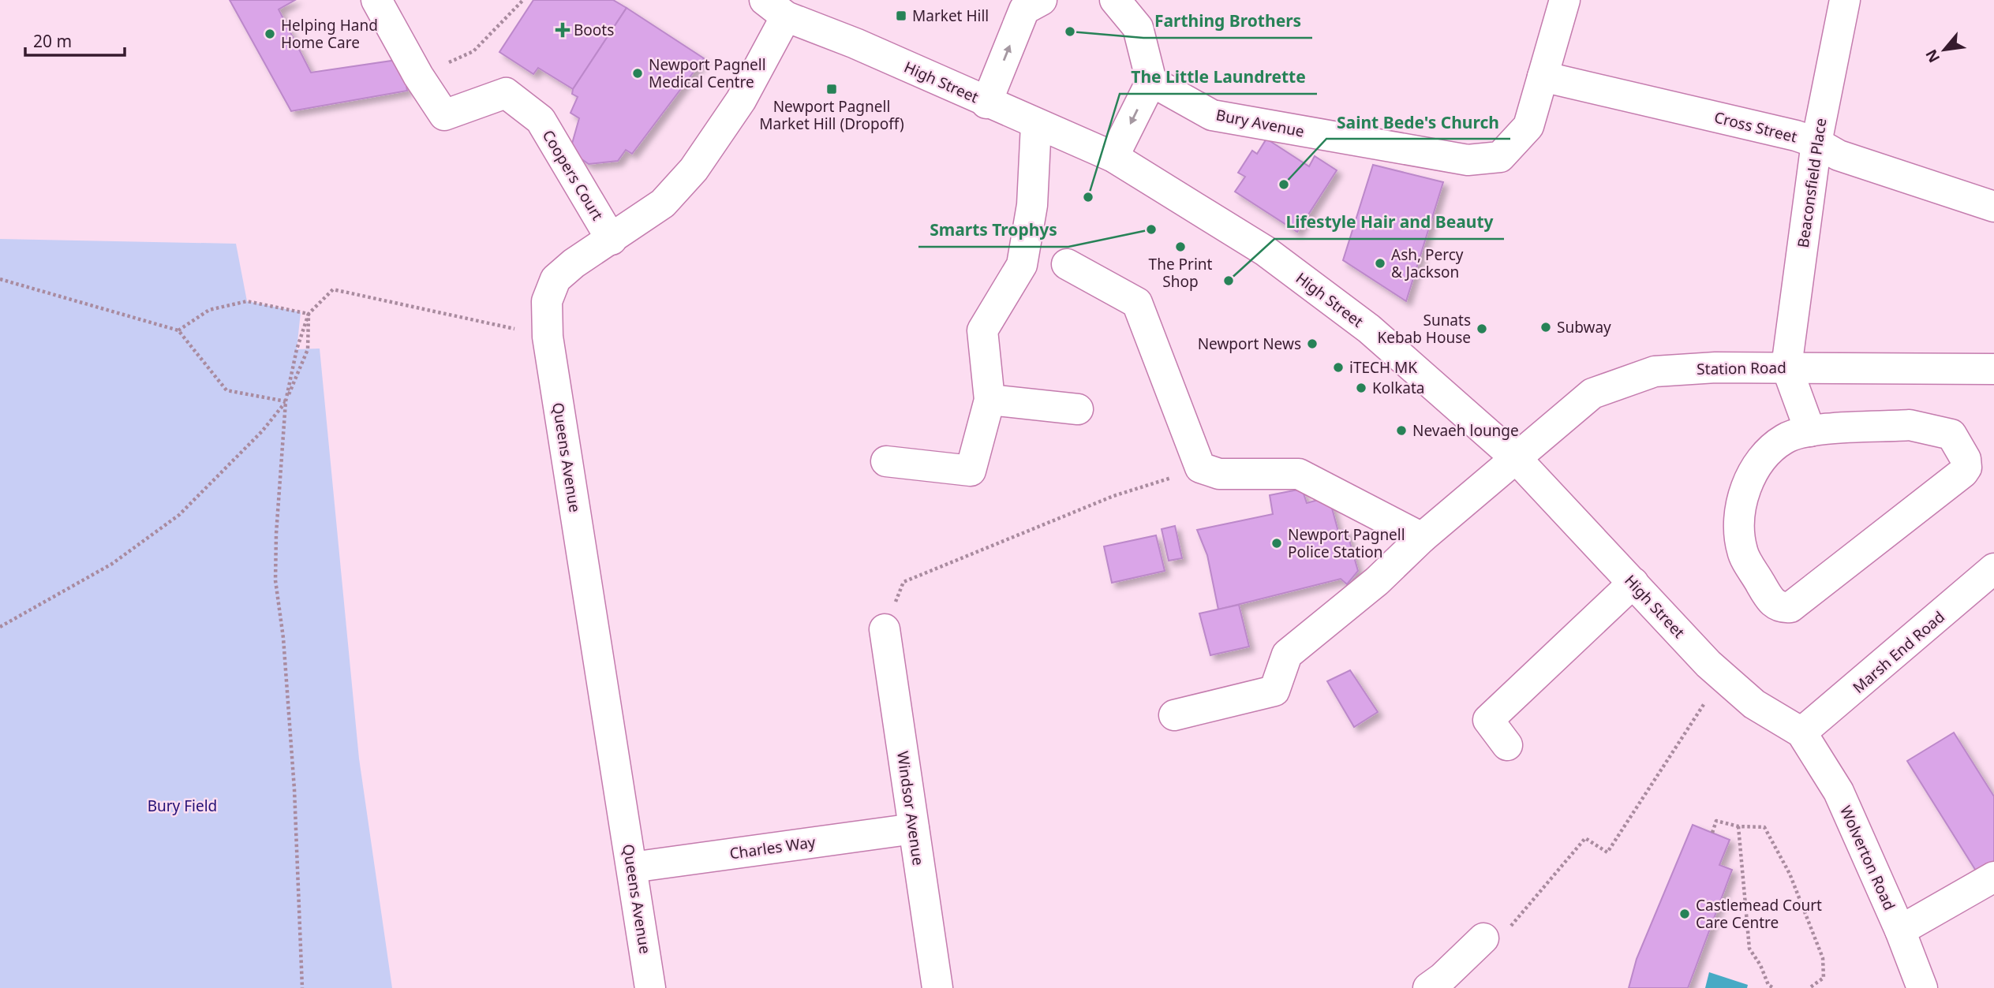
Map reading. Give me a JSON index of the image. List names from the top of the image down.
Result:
{
  "streets": {
    "street": [
      "High Street",
      "Bury Avenue",
      "Cross Street",
      "Coopers Court",
      "Beaconsfield Place",
      "Station Road",
      "Queens Avenue",
      "Marsh End Road",
      "Windsor Avenue",
      "Charles Way",
      "Wolverton Road"
    ]
  },
  "crossings": [
    ["High Street", "Station Road"],
    ["High Street", "Queens Avenue"],
    ["High Street", "Marsh End Road"],
    ["High Street", "Wolverton Road"],
    ["Bury Avenue", "Cross Street"],
    ["Cross Street", "Beaconsfield Place"],
    ["Coopers Court", "Queens Avenue"],
    ["Beaconsfield Place", "Station Road"],
    ["Queens Avenue", "Charles Way"],
    ["Marsh End Road", "Wolverton Road"],
    ["Windsor Avenue", "Charles Way"]
  ],
  "parks": ["Bury Field"],
  "places": {
    "transit": ["Market Hill", "Newport Pagnell Market Hill (Dropoff)"],
    "health": ["Boots"],
    "other": [
      "Farthing Brothers",
      "Helping Hand Home Care",
      "Newport Pagnell Medical Centre",
      "Saint Bede's Church",
      "The Little Laundrette",
      "Smarts Trophys",
      "The Print Shop",
      "Ash, Percy & Jackson",
      "Lifestyle Hair and Beauty",
      "Subway",
      "Sunats Kebab House",
      "Newport News",
      "iTECH MK",
      "Kolkata",
      "Nevaeh lounge",
      "Newport Pagnell Police Station",
      "Castlemead Court Care Centre"
    ]
  },
  "scale_bar": "20 m",
  "north": "bottom left"
}
